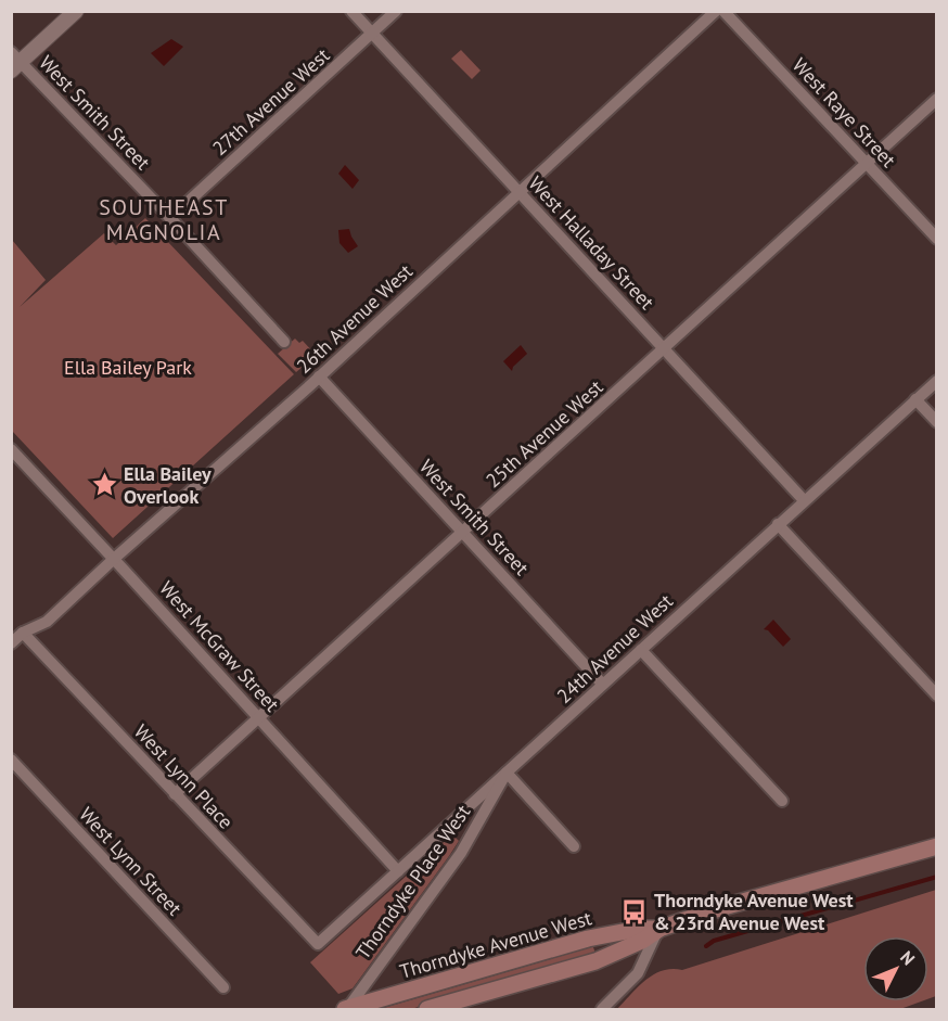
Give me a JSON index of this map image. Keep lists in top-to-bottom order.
{
  "streets": {
    "main road": ["Thorndyke Avenue West"],
    "street": [
      "27th Avenue West",
      "West Smith Street",
      "West Raye Street",
      "West Halladay Street",
      "26th Avenue West",
      "25th Avenue West",
      "West McGraw Street",
      "24th Avenue West",
      "West Lynn Place",
      "West Lynn Street",
      "Thorndyke Place West"
    ]
  },
  "crossings": [
    ["27th Avenue West", "West Smith Street"],
    ["27th Avenue West", "West Halladay Street"],
    ["West Smith Street", "26th Avenue West"],
    ["West Smith Street", "25th Avenue West"],
    ["West Smith Street", "24th Avenue West"],
    ["West Raye Street", "25th Avenue West"],
    ["West Halladay Street", "26th Avenue West"],
    ["West Halladay Street", "25th Avenue West"],
    ["West Halladay Street", "24th Avenue West"],
    ["26th Avenue West", "West McGraw Street"],
    ["26th Avenue West", "West Lynn Place"],
    ["25th Avenue West", "West McGraw Street"],
    ["25th Avenue West", "West Lynn Place"],
    ["West McGraw Street", "24th Avenue West"],
    ["24th Avenue West", "West Lynn Place"],
    ["24th Avenue West", "Thorndyke Place West"],
    ["Thorndyke Place West", "Thorndyke Avenue West"]
  ],
  "districts": ["SOUTHEAST MAGNOLIA"],
  "parks": ["Ella Bailey Park"],
  "places": {
    "place": ["Ella Bailey Overlook"],
    "bus stop": ["Thorndyke Avenue West & 23rd Avenue West"]
  },
  "north": "top right"
}
